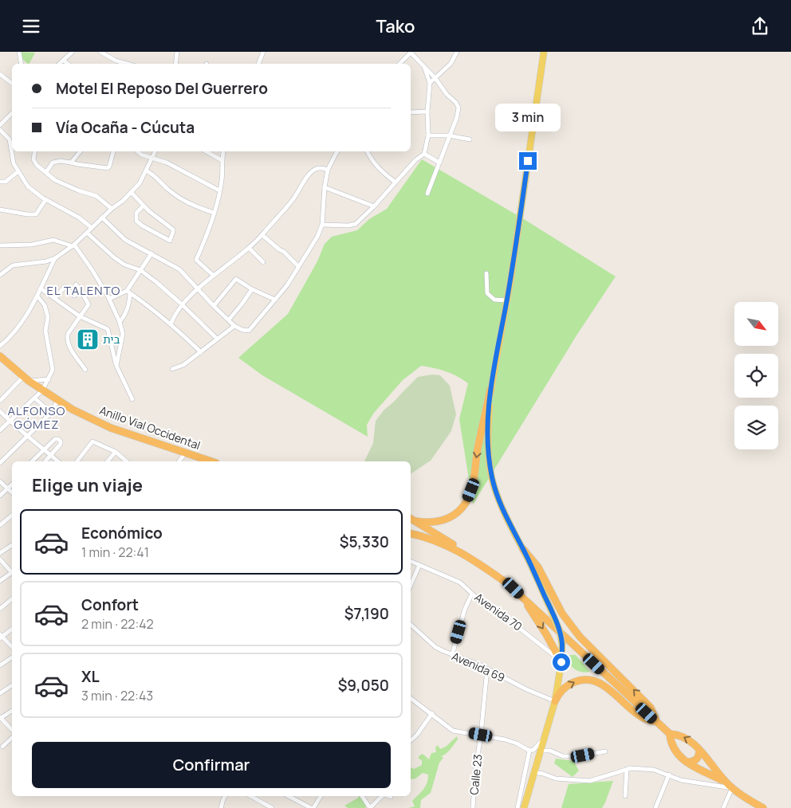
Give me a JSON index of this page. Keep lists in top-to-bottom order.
{
  "streets": {
    "highway": ["Anillo Vial Occidental"],
    "street": ["Avenida 70", "Avenida 69", "Calle 23"]
  },
  "crossings": [
    ["Avenida 69", "Calle 23"]
  ],
  "districts": ["EL TALENTO", "ALFONSO GÓMEZ"],
  "places": {
    "building": ["בית"]
  },
  "north": "bottom right",
  "page": {
    "header": "Tako",
    "banner": ["Motel El Reposo Del Guerrero", "Vía Ocaña - Cúcuta"],
    "bubble": "3 min",
    "heading": "Elige un viaje",
    "list": [
      {
        "name": "Económico",
        "note": "1 min · 22:41",
        "value": "$5,330"
      },
      {
        "name": "Confort",
        "note": "2 min · 22:42",
        "value": "$7,190"
      },
      {
        "name": "XL",
        "note": "3 min · 22:43",
        "value": "$9,050"
      }
    ],
    "buttons": "Confirmar"
  }
}
